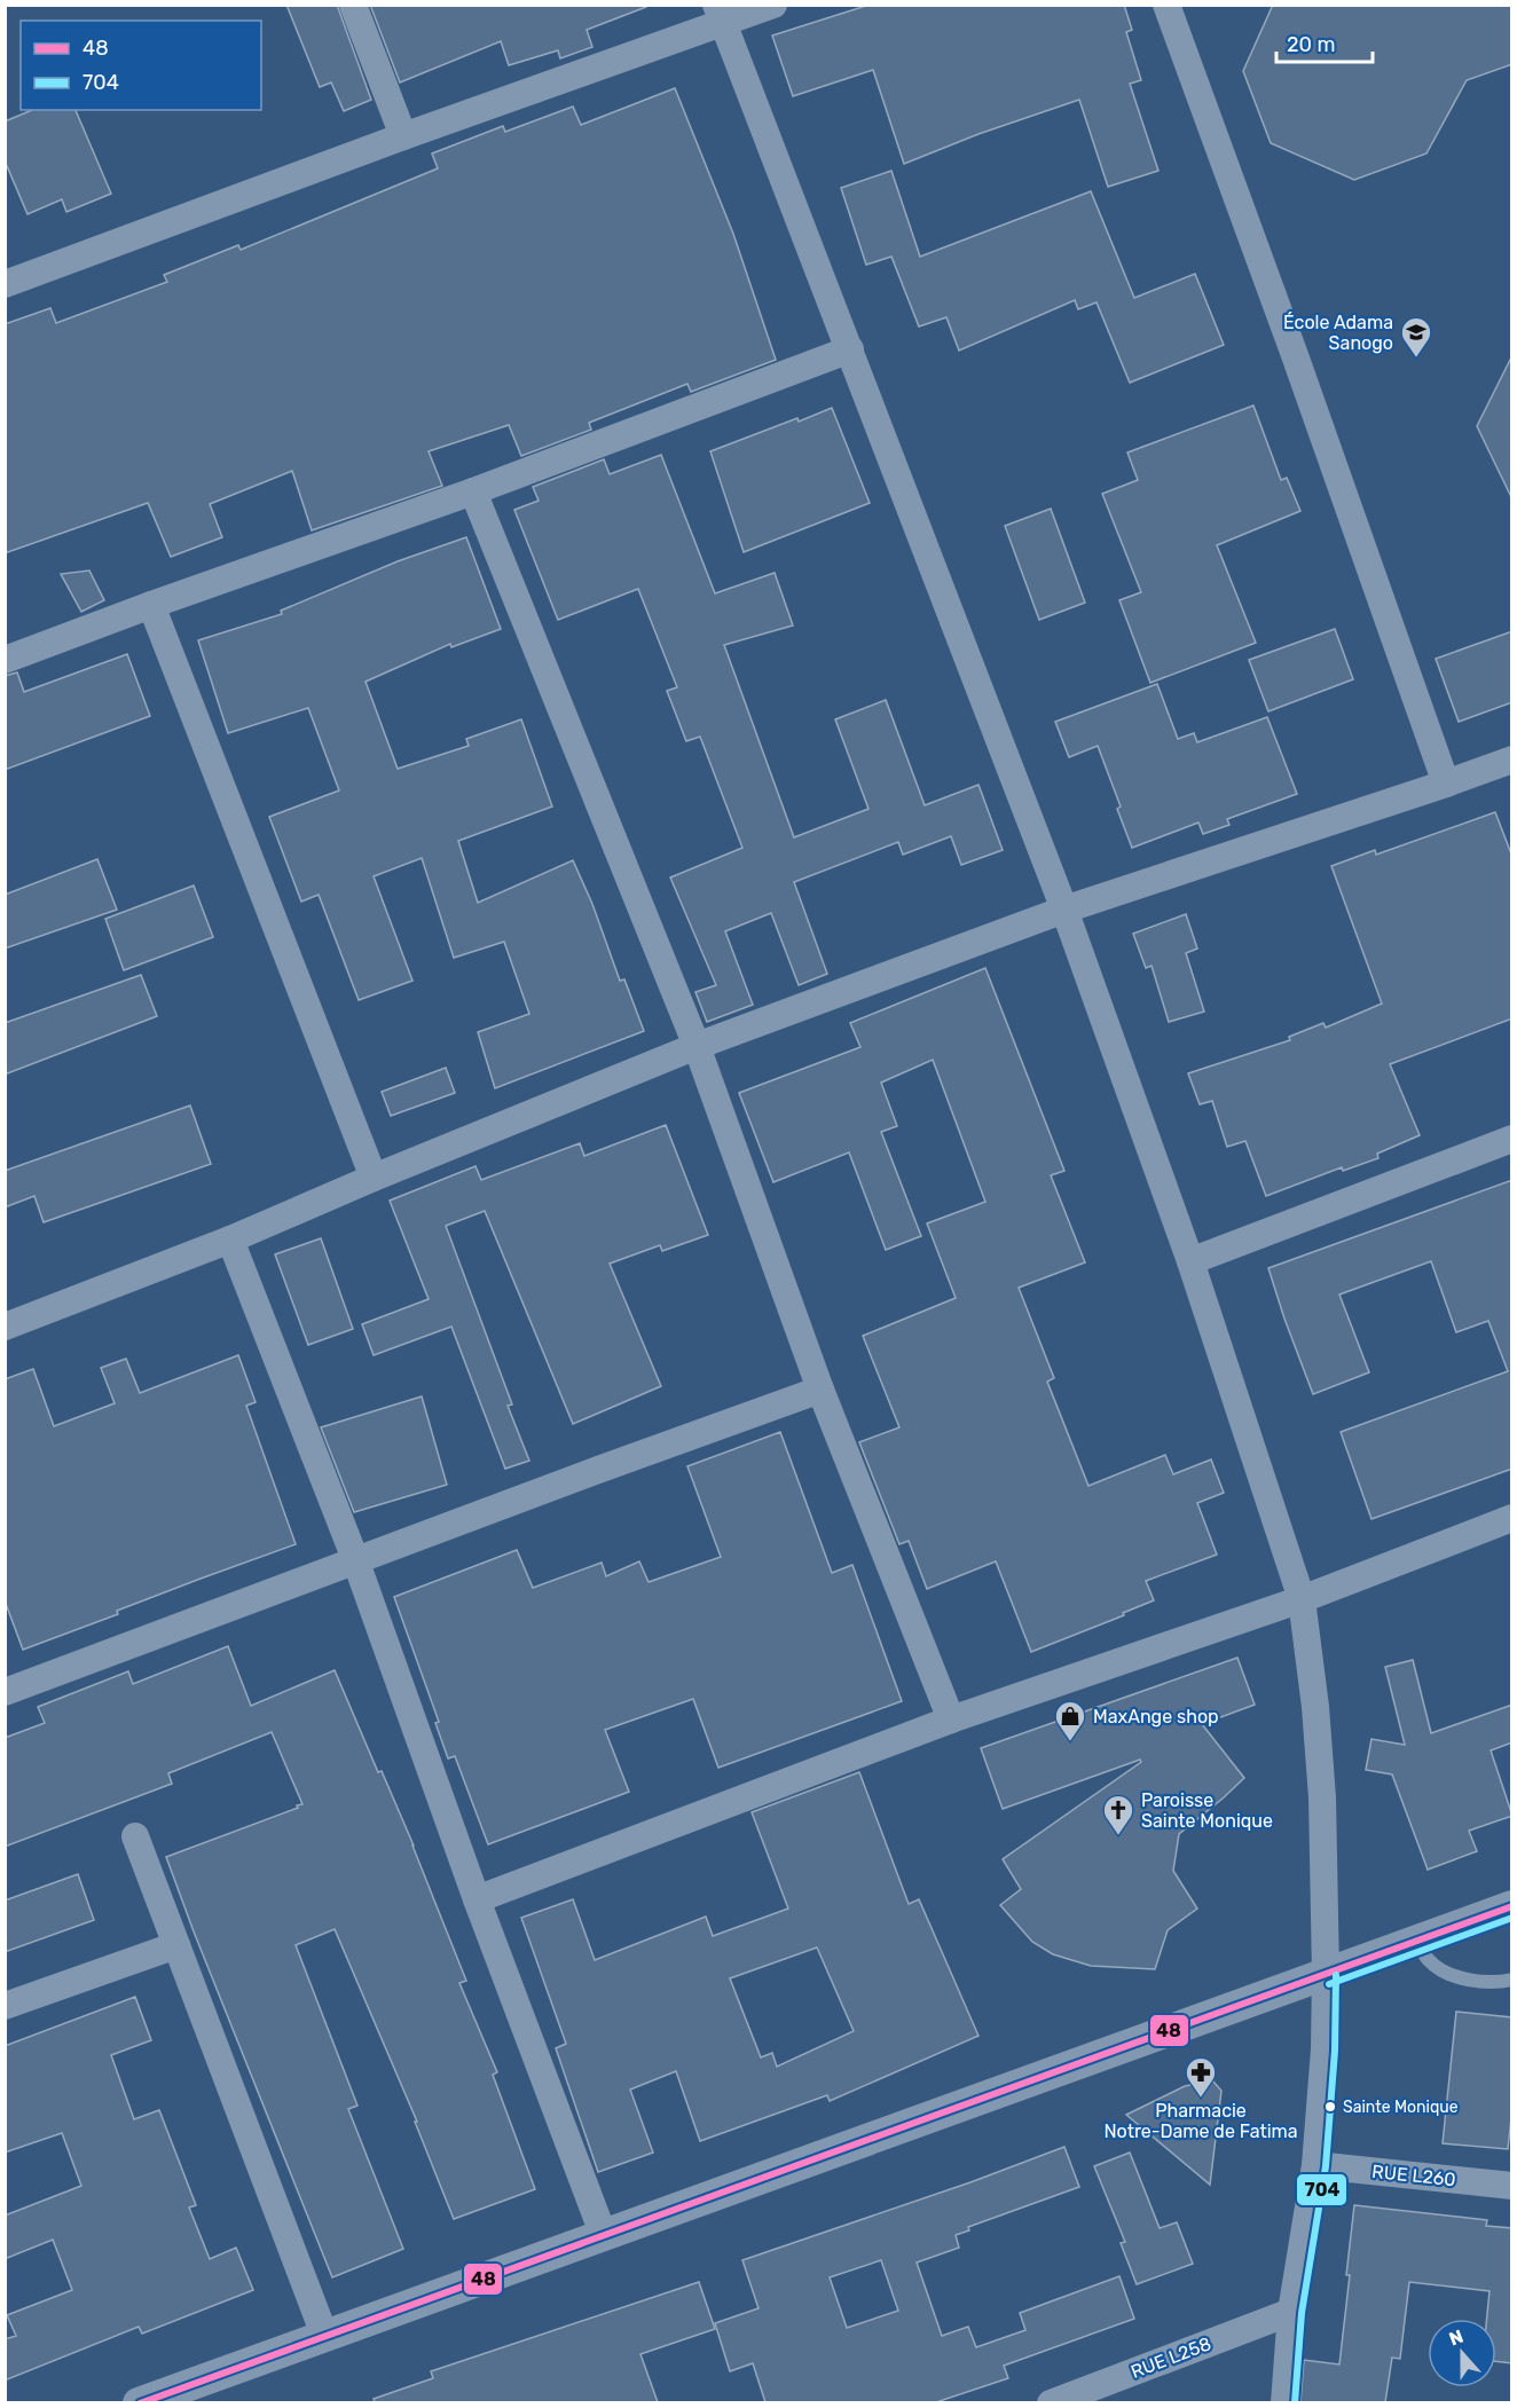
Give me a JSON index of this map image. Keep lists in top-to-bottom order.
{
  "streets": {
    "street": ["RUE L260", "RUE L258"]
  },
  "places": {
    "school or university": ["École Adama Sanogo"],
    "shop": ["MaxAnge shop"],
    "church": ["Paroisse Sainte Monique"],
    "pharmacy": ["Pharmacie Notre-Dame de Fatima"],
    "other": ["Sainte Monique"]
  },
  "lines": ["transit line 48", "transit line 704"],
  "legend": ["48", "704"],
  "scale_bar": "20 m",
  "north": "top"
}
